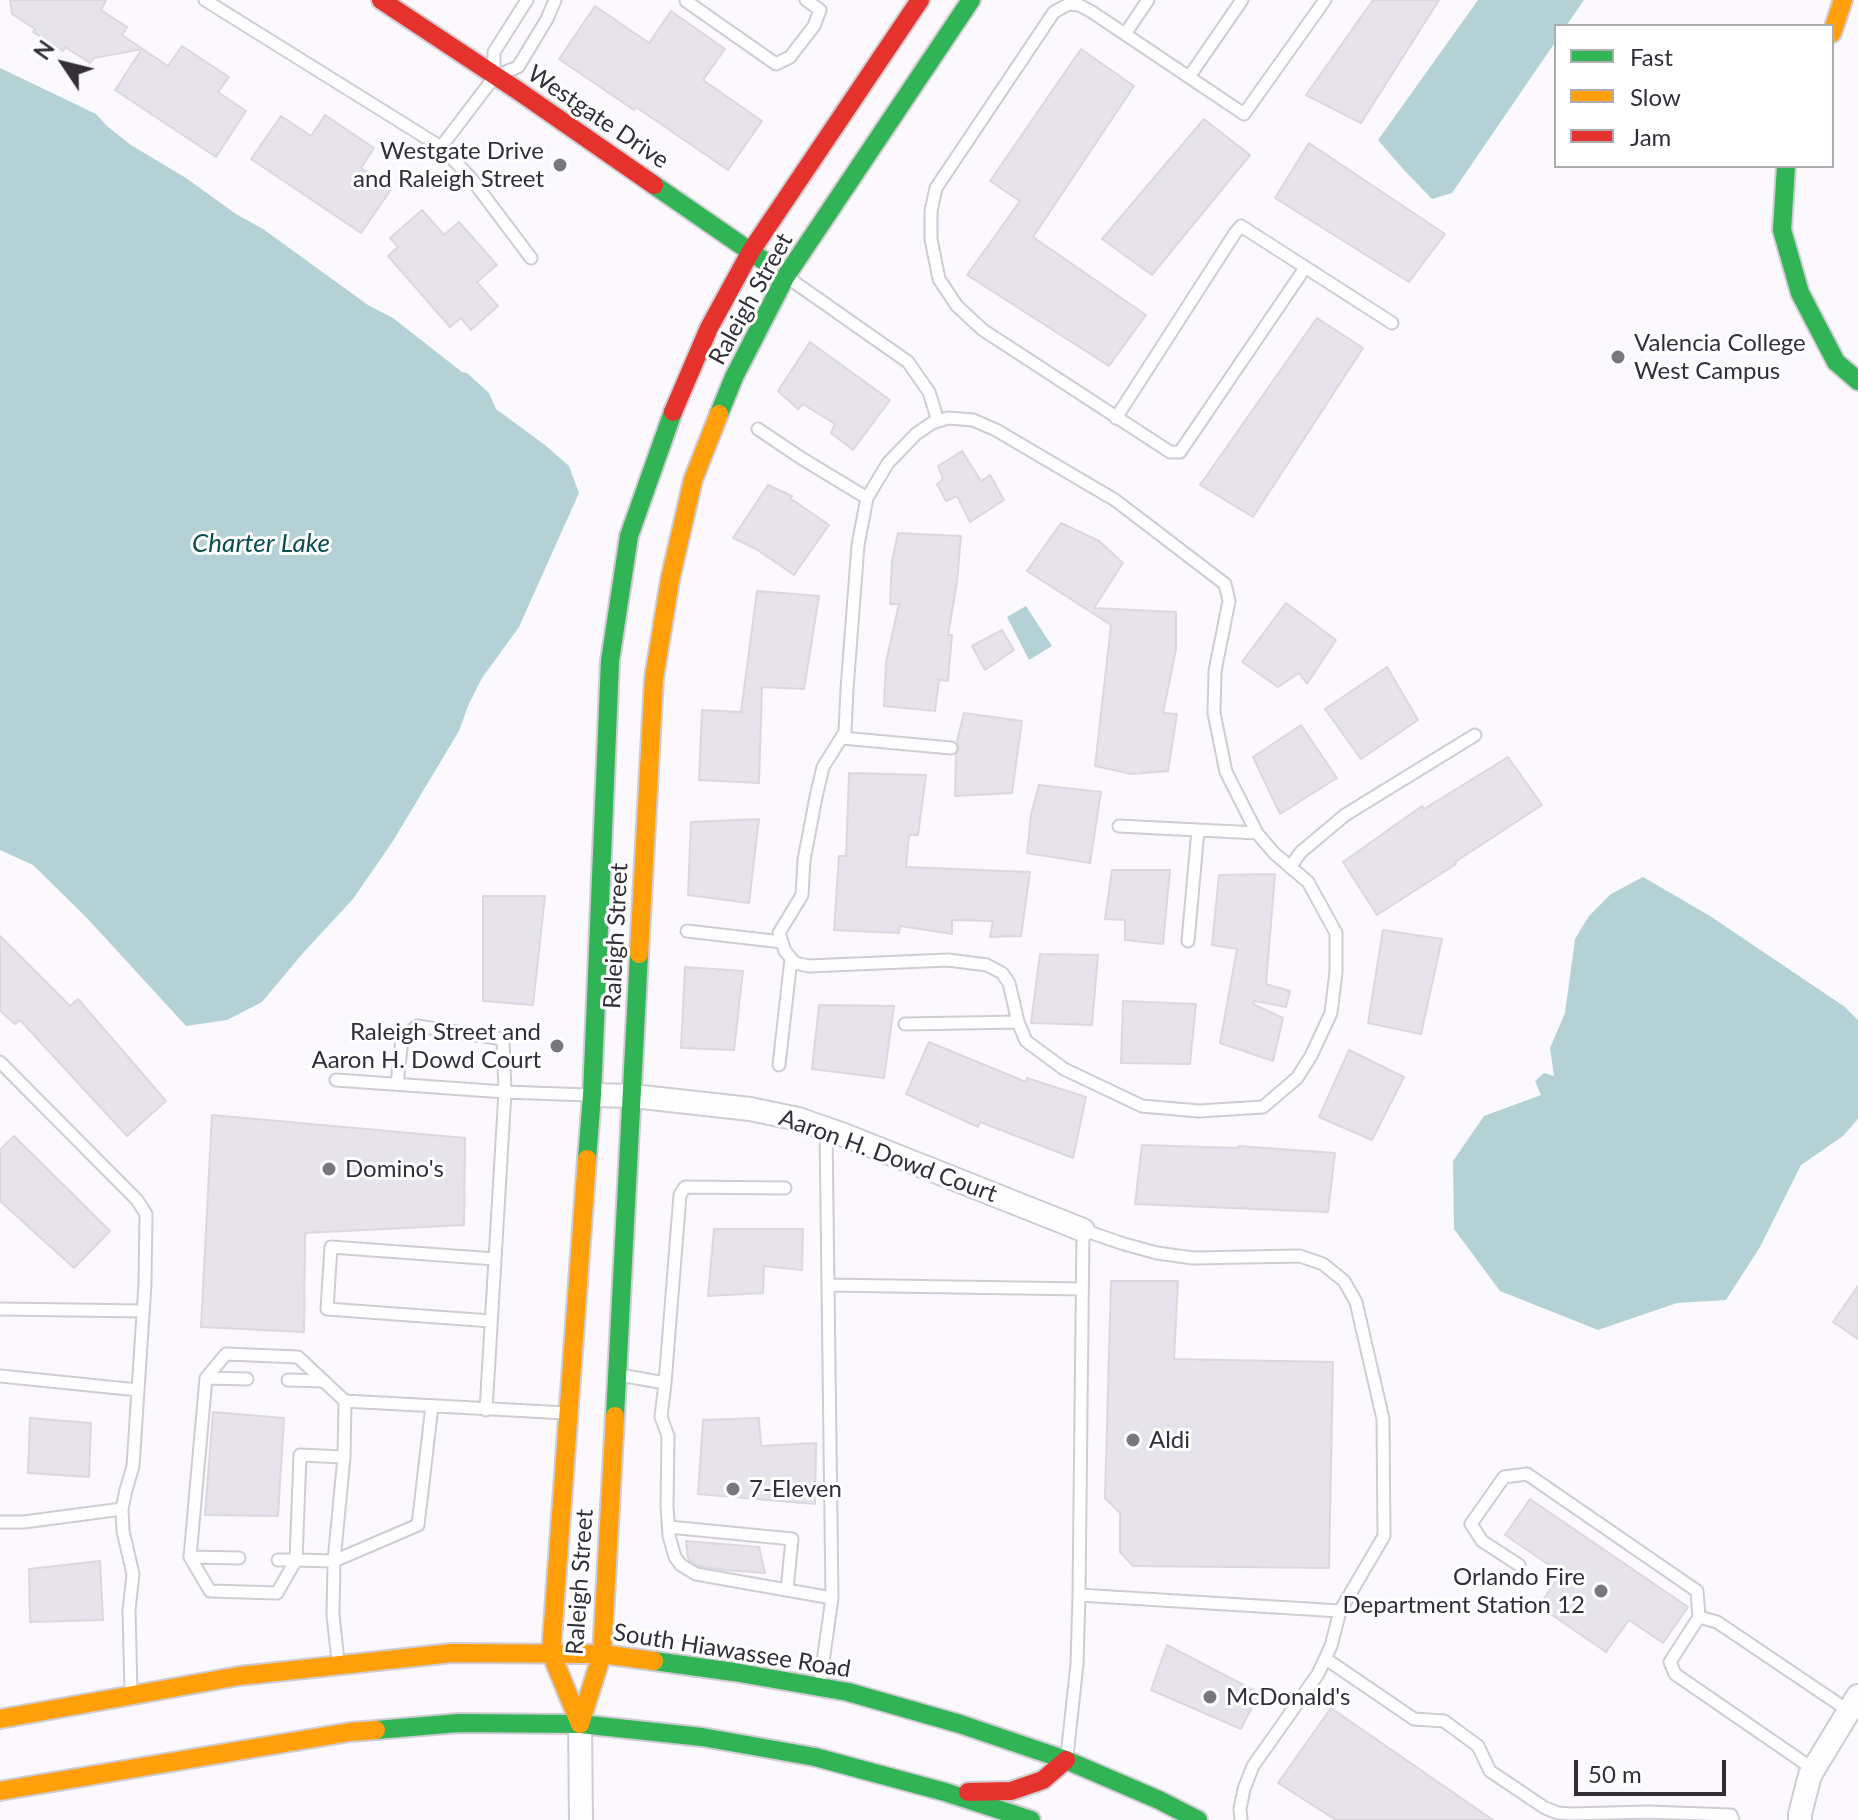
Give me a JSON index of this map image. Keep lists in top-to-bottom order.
{
  "streets": {
    "street": [
      "Westgate Drive",
      "Raleigh Street",
      "Aaron H. Dowd Court",
      "South Hiawassee Road"
    ]
  },
  "crossings": [
    ["Westgate Drive", "Raleigh Street"],
    ["Raleigh Street", "Aaron H. Dowd Court"],
    ["Raleigh Street", "South Hiawassee Road"]
  ],
  "water": ["Charter Lake"],
  "places": [
    "Westgate Drive and Raleigh Street",
    "Valencia College West Campus",
    "Raleigh Street and Aaron H. Dowd Court",
    "Domino's",
    "Aldi",
    "7-Eleven",
    "Orlando Fire Department Station 12",
    "McDonald's"
  ],
  "legend": ["Fast", "Slow", "Jam"],
  "scale_bar": "50 m",
  "north": "top left"
}
